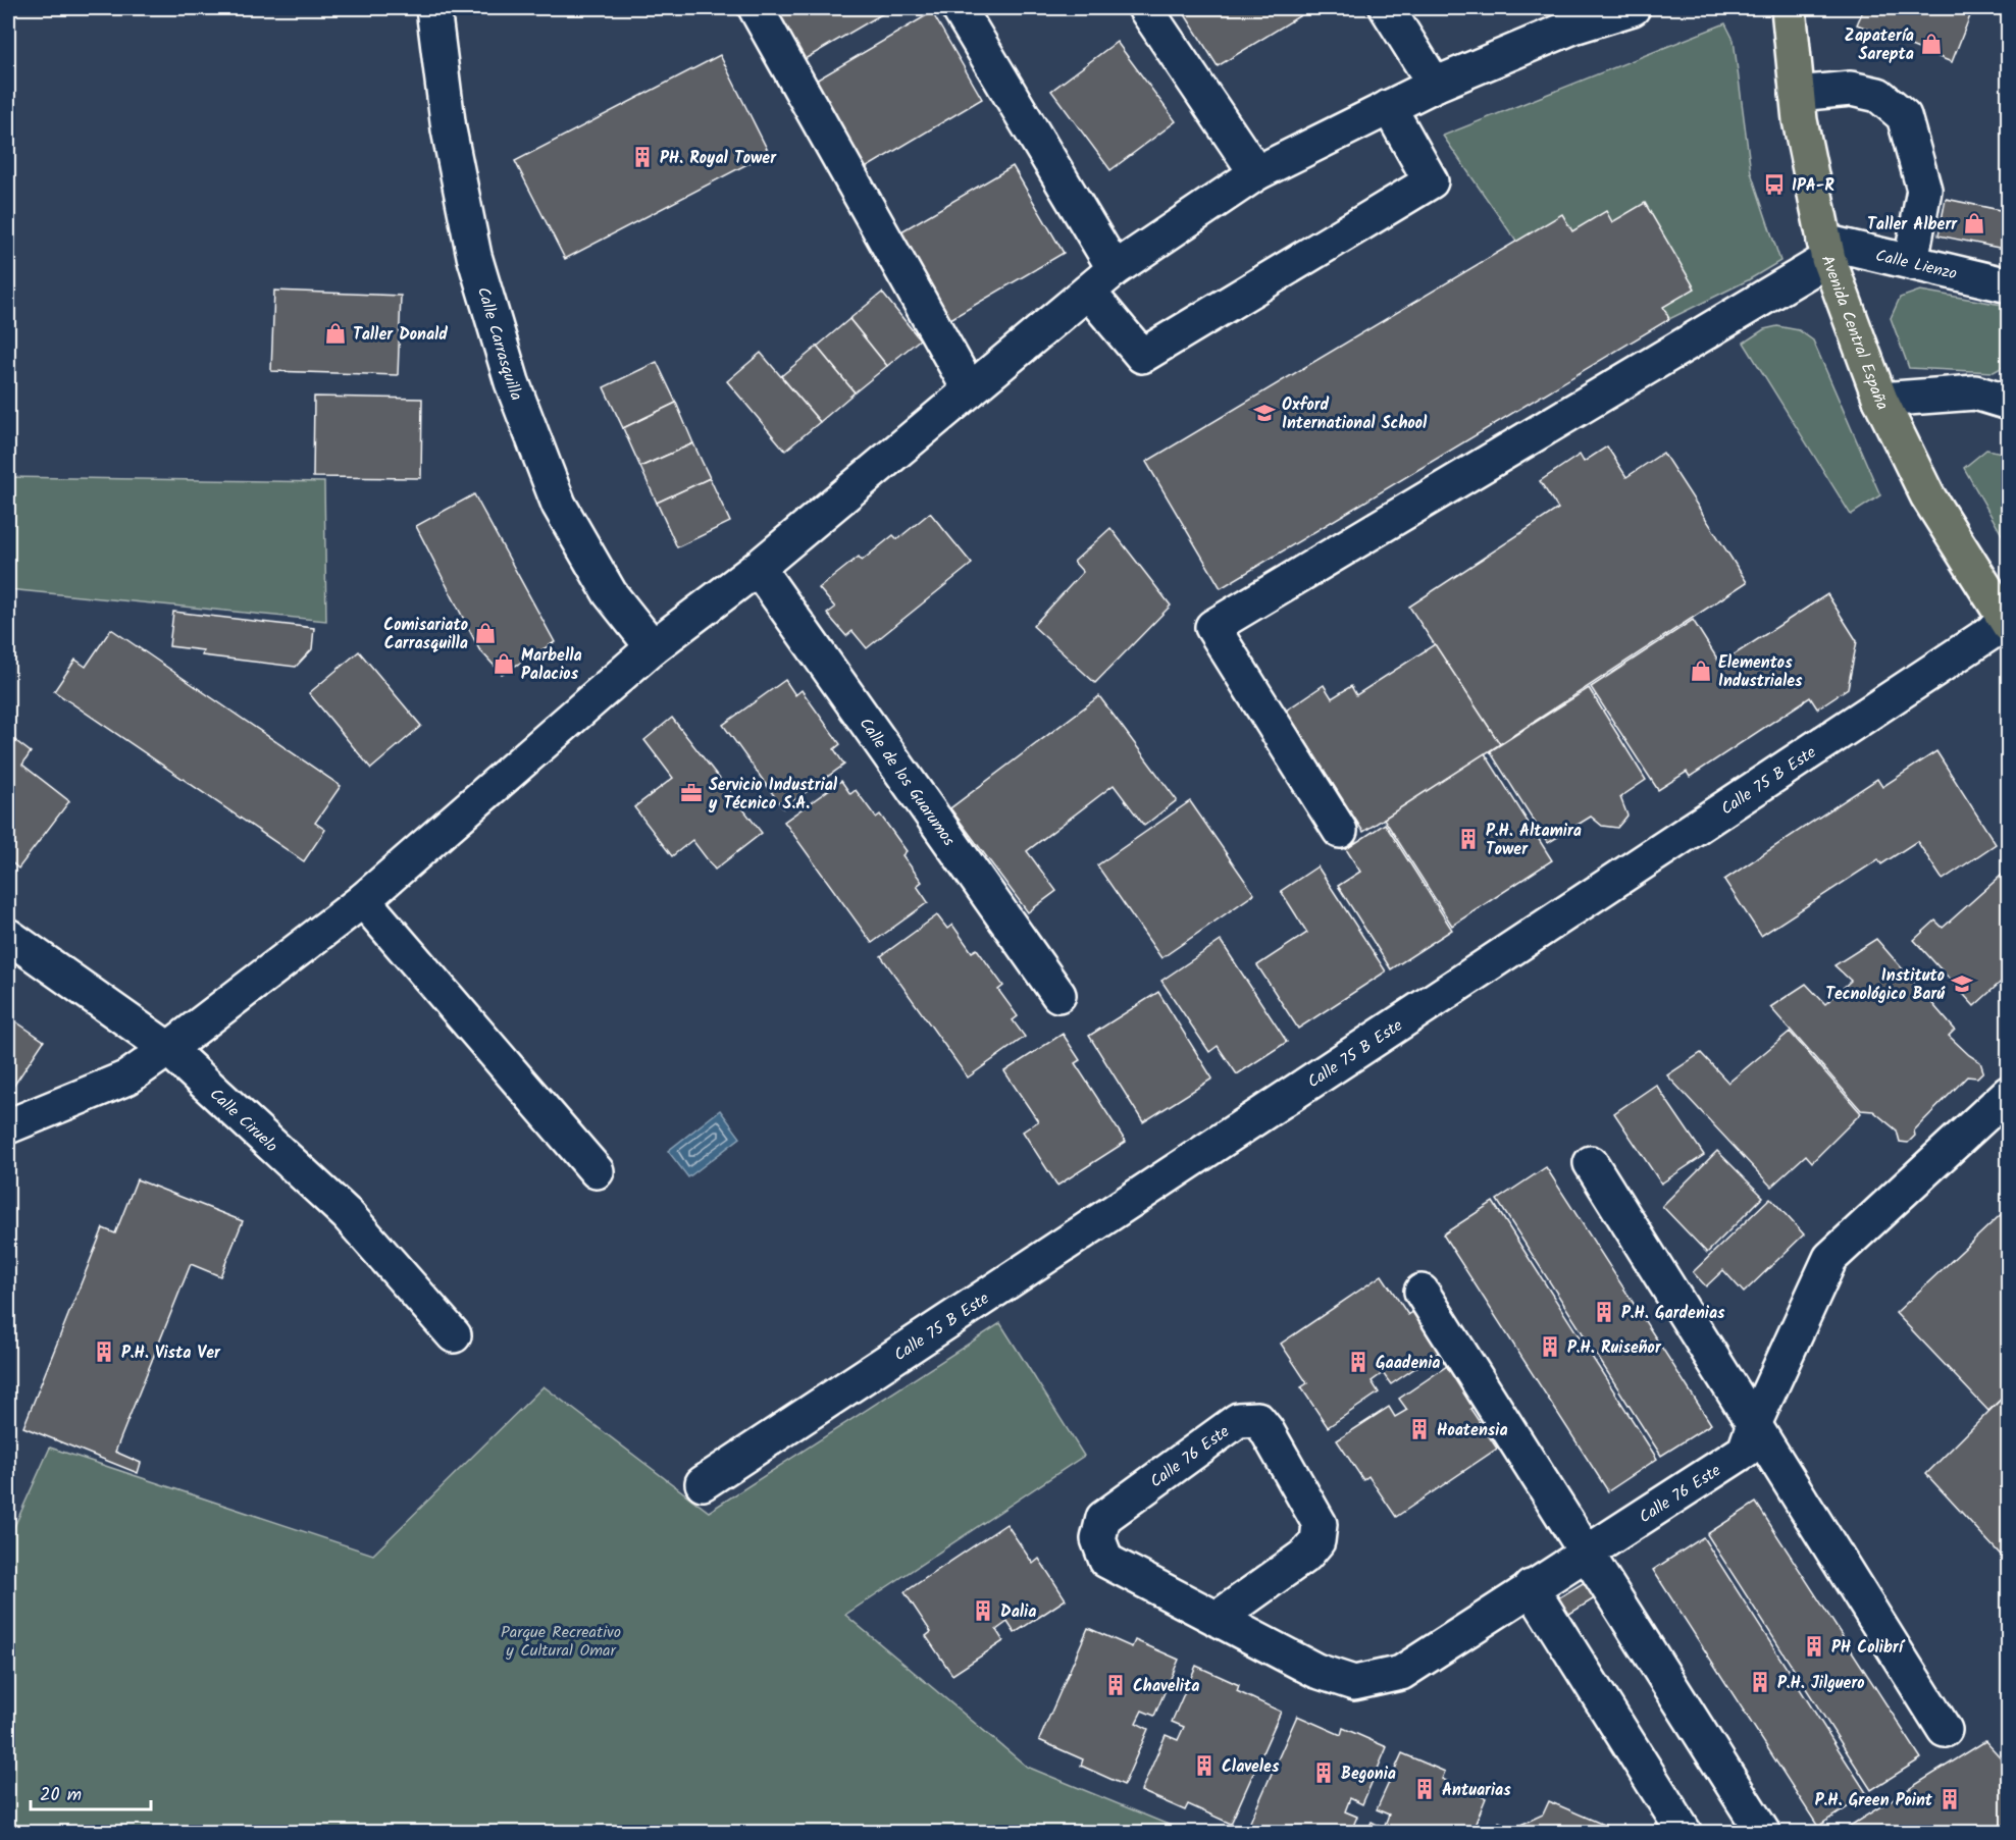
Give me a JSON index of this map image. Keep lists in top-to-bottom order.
{
  "streets": {
    "main road": ["Avenida Central España"],
    "street": [
      "Calle Lienzo",
      "Calle Carrasquilla",
      "Calle 75 B Este",
      "Calle de los Guarumos",
      "Calle Ciruelo",
      "Calle 76 Este"
    ]
  },
  "crossings": [
    ["Calle Lienzo", "Avenida Central España"],
    ["Avenida Central España", "Calle 75 B Este"]
  ],
  "parks": ["Parque Recreativo y Cultural Omar"],
  "places": {
    "shop": [
      "Zapatería Sarepta",
      "Taller Alberr",
      "Taller Donald",
      "Comisariato Carrasquilla",
      "Marbella Palacios",
      "Elementos Industriales"
    ],
    "building": [
      "PH. Royal Tower",
      "P.H. Altamira Tower",
      "P.H. Gardenias",
      "P.H. Ruiseñor",
      "P.H. Vista Ver",
      "Gaadenia",
      "Hoatensia",
      "Dalia",
      "PH Colibrí",
      "P.H. Jilguero",
      "Chavelita",
      "Claveles",
      "Begonia",
      "Antuarias",
      "P.H. Green Point"
    ],
    "bus stop": ["IPA-R"],
    "school or university": ["Oxford International School", "Instituto Tecnológico Barú"],
    "office": ["Servicio Industrial y Técnico S.A."]
  },
  "scale_bar": "20 m"
}
